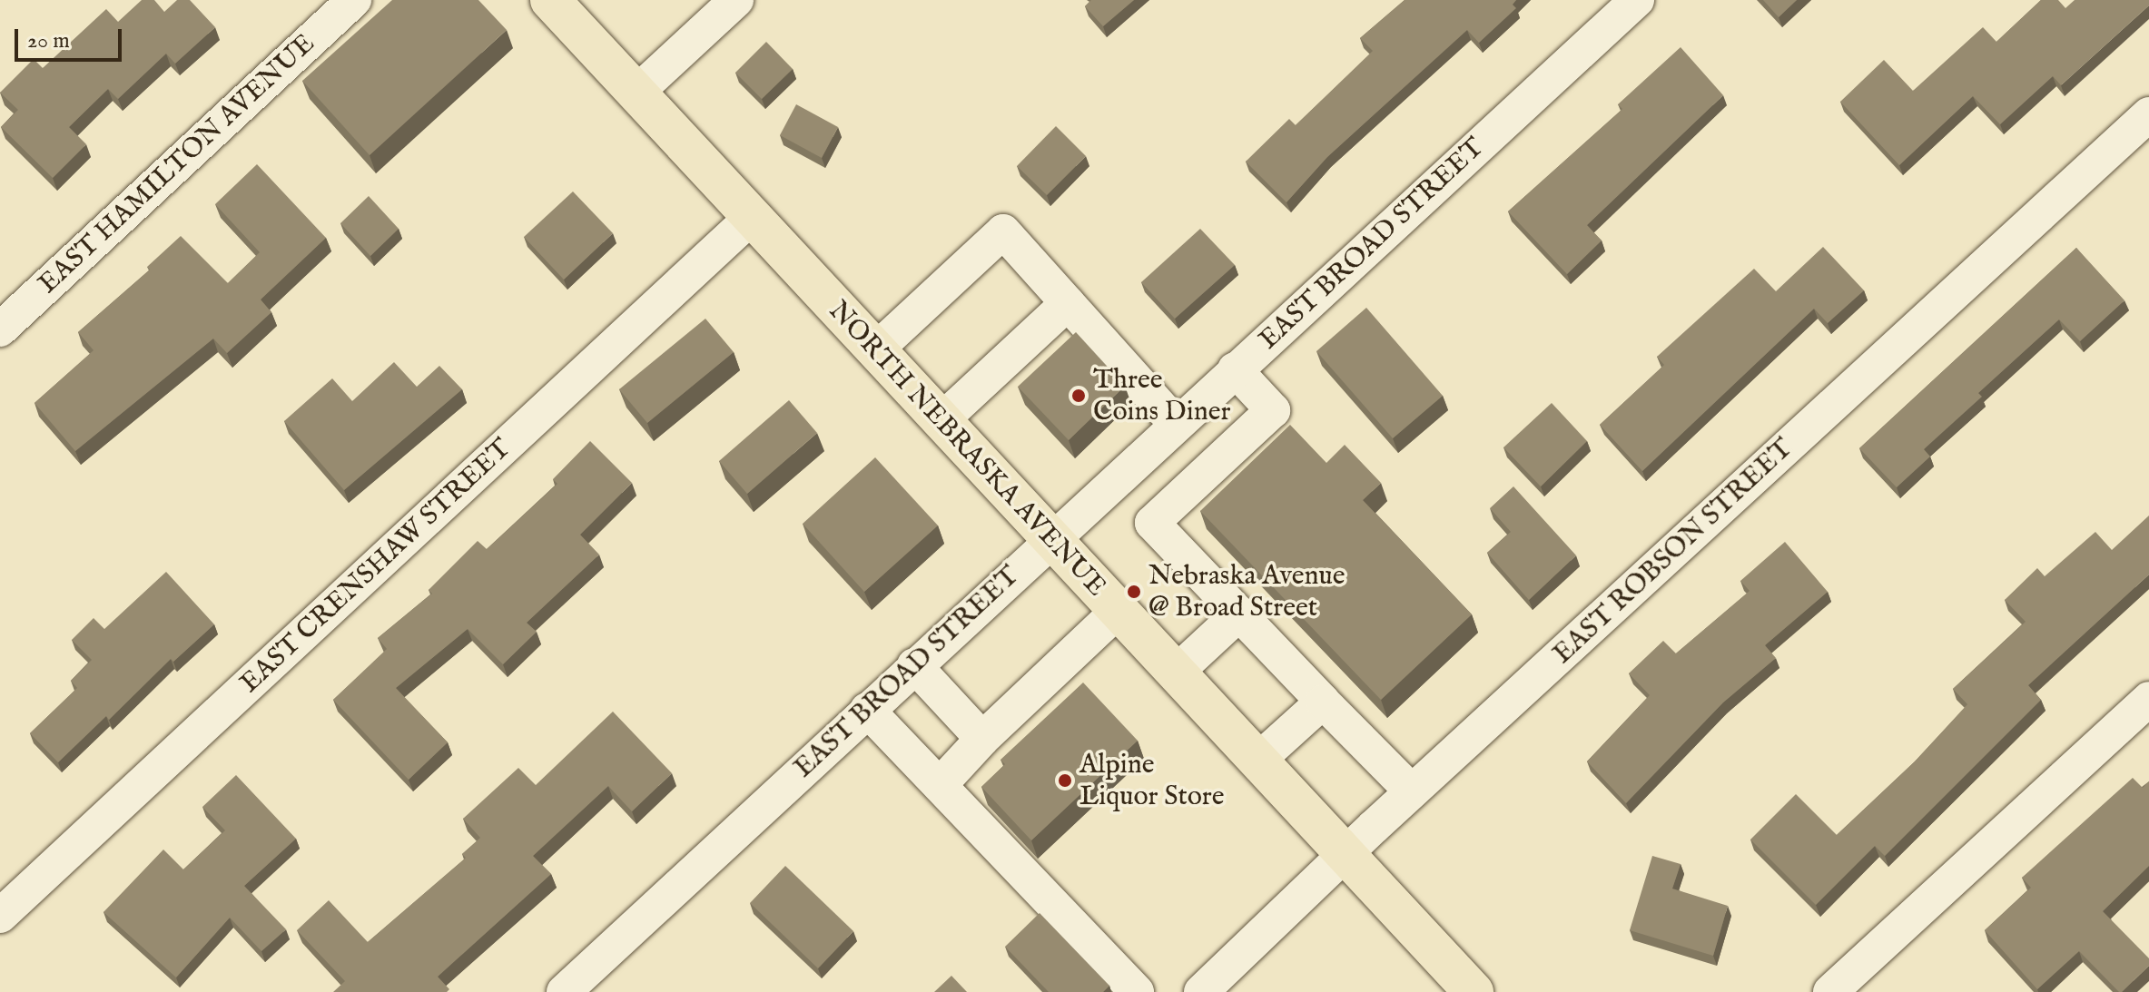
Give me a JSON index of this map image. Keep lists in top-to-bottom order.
{
  "streets": {
    "main road": ["NORTH NEBRASKA AVENUE"],
    "street": [
      "EAST HAMILTON AVENUE",
      "EAST BROAD STREET",
      "EAST ROBSON STREET",
      "EAST CRENSHAW STREET"
    ]
  },
  "crossings": [
    ["EAST BROAD STREET", "NORTH NEBRASKA AVENUE"],
    ["NORTH NEBRASKA AVENUE", "EAST ROBSON STREET"],
    ["NORTH NEBRASKA AVENUE", "EAST CRENSHAW STREET"]
  ],
  "places": ["Three Coins Diner", "Nebraska Avenue @ Broad Street", "Alpine Liquor Store"],
  "scale_bar": "20 m"
}
